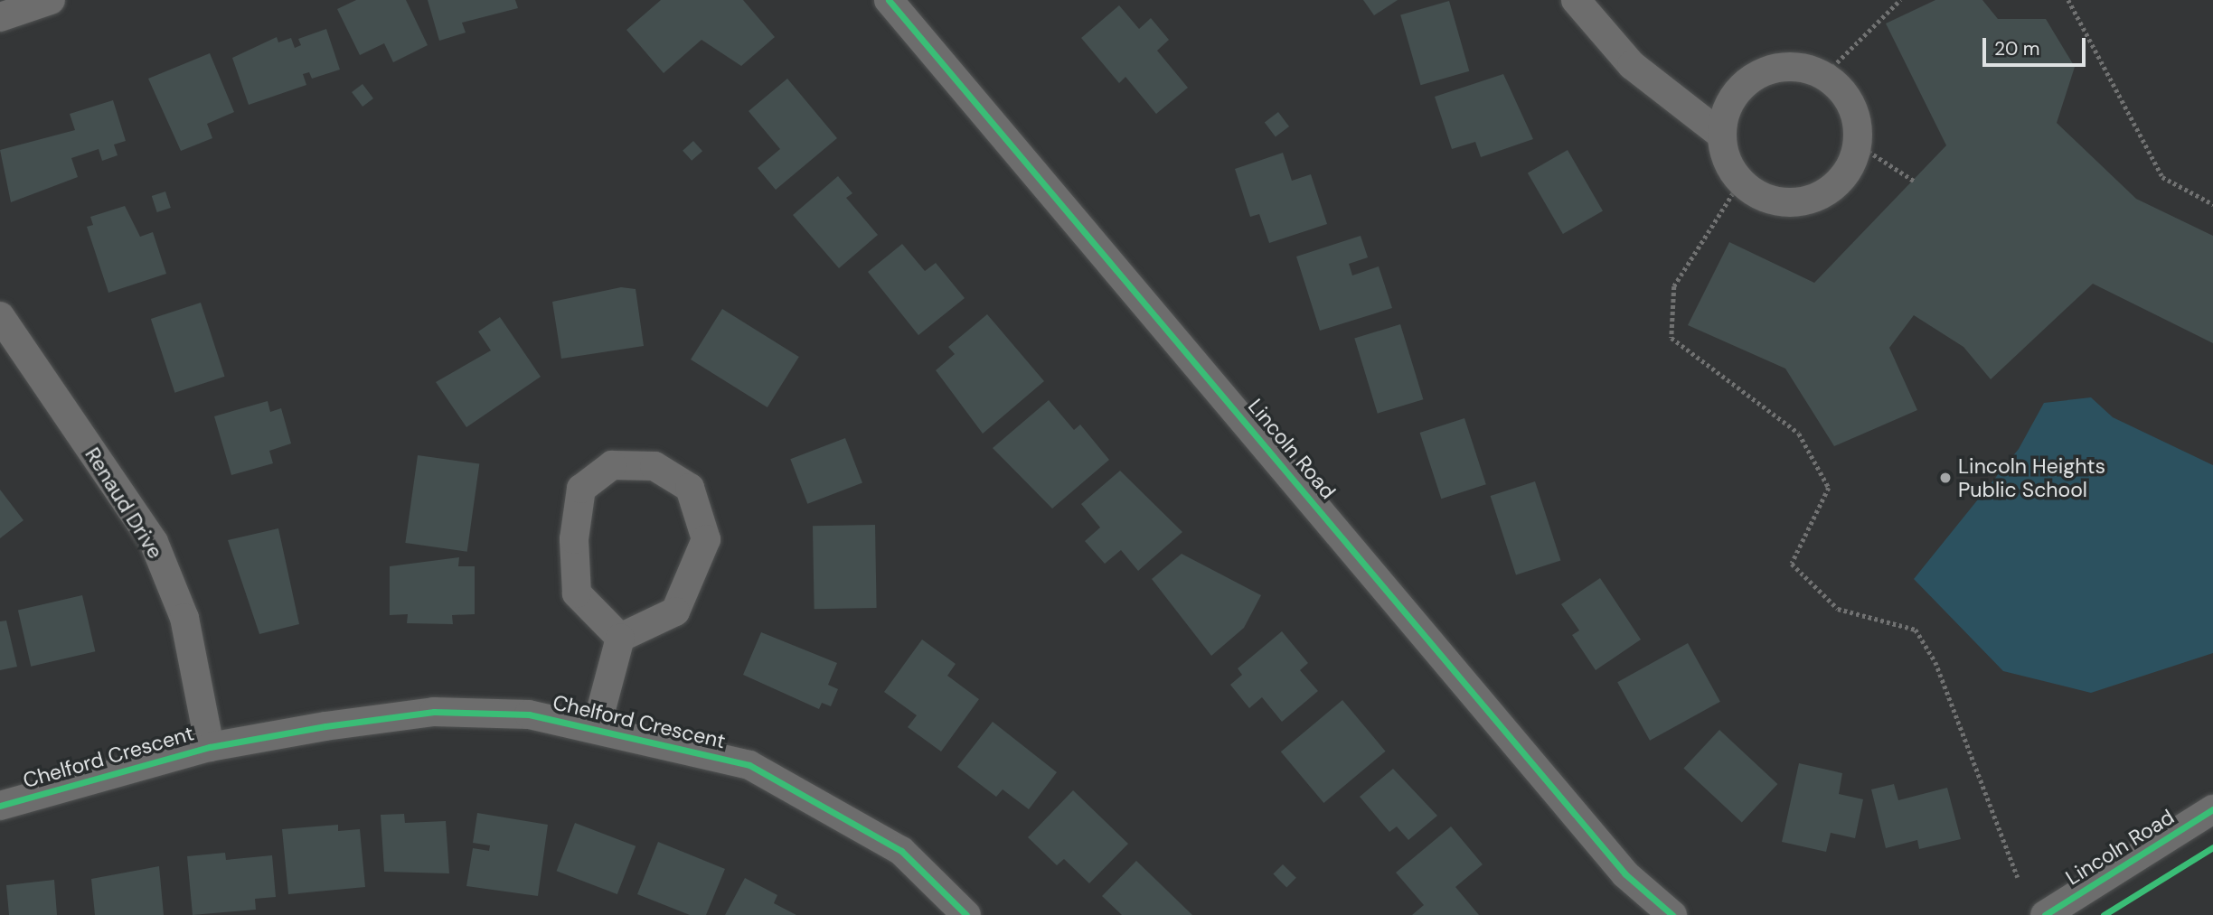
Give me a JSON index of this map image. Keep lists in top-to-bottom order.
{
  "streets": {
    "street": ["Lincoln Road", "Renaud Drive", "Chelford Crescent"]
  },
  "crossings": [
    ["Renaud Drive", "Chelford Crescent"]
  ],
  "places": ["Lincoln Heights Public School"],
  "scale_bar": "20 m"
}
